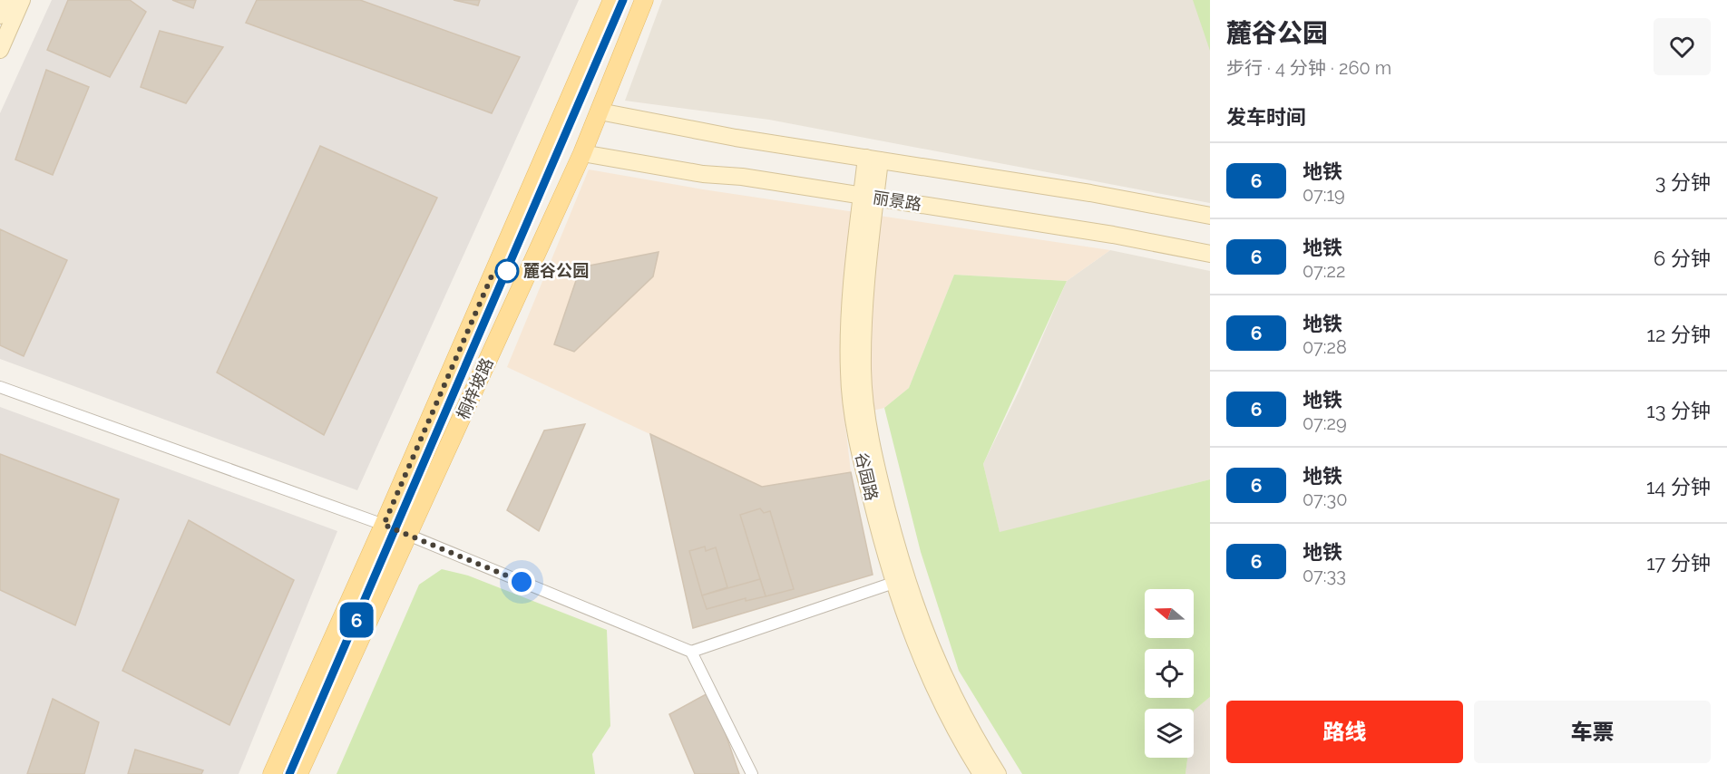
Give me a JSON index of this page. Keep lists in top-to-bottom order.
{
  "streets": {
    "main road": ["丽景路", "桐梓坡路", "谷园路"]
  },
  "crossings": [
    ["丽景路", "桐梓坡路"],
    ["丽景路", "谷园路"]
  ],
  "places": ["麓谷公园"],
  "lines": ["metro line 6"],
  "north": "left",
  "page": {
    "on_map": "6",
    "heading": [
      ["麓谷公园", "步行 · 4 分钟 · 260 m"],
      "发车时间"
    ],
    "list": [
      {
        "mark": "6",
        "name": "地铁",
        "note": "07:19",
        "value": "3 分钟"
      },
      {
        "mark": "6",
        "name": "地铁",
        "note": "07:22",
        "value": "6 分钟"
      },
      {
        "mark": "6",
        "name": "地铁",
        "note": "07:28",
        "value": "12 分钟"
      },
      {
        "mark": "6",
        "name": "地铁",
        "note": "07:29",
        "value": "13 分钟"
      },
      {
        "mark": "6",
        "name": "地铁",
        "note": "07:30",
        "value": "14 分钟"
      },
      {
        "mark": "6",
        "name": "地铁",
        "note": "07:33",
        "value": "17 分钟"
      }
    ],
    "buttons": ["路线", "车票"]
  }
}
